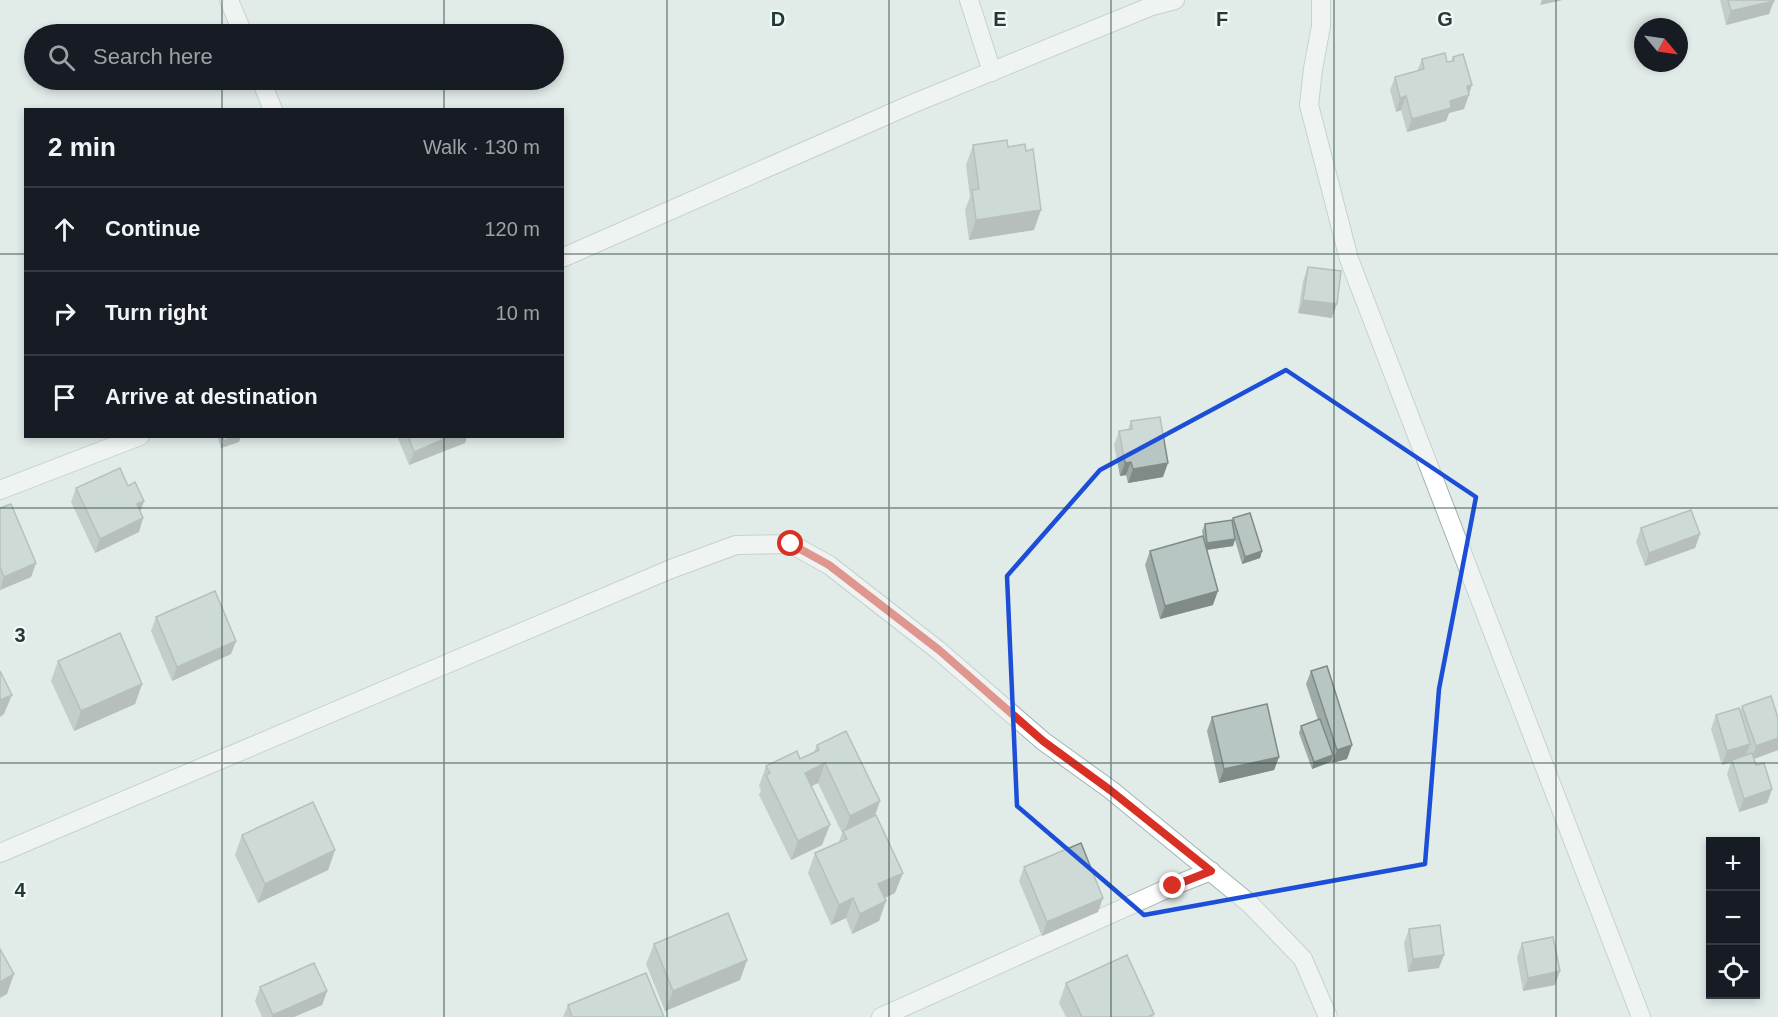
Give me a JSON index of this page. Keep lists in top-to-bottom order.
{
  "north": "bottom right",
  "page": {
    "search": "Search here",
    "heading": ["2 min", "Walk · 130 m"],
    "list": [
      ["Continue", "120 m"],
      ["Turn right", "10 m"],
      "Arrive at destination"
    ],
    "map_buttons": ["+", "−"]
  },
  "grid": {
    "columns": [
      "D",
      "E",
      "F",
      "G"
    ],
    "rows": ["3", "4"]
  }
}
